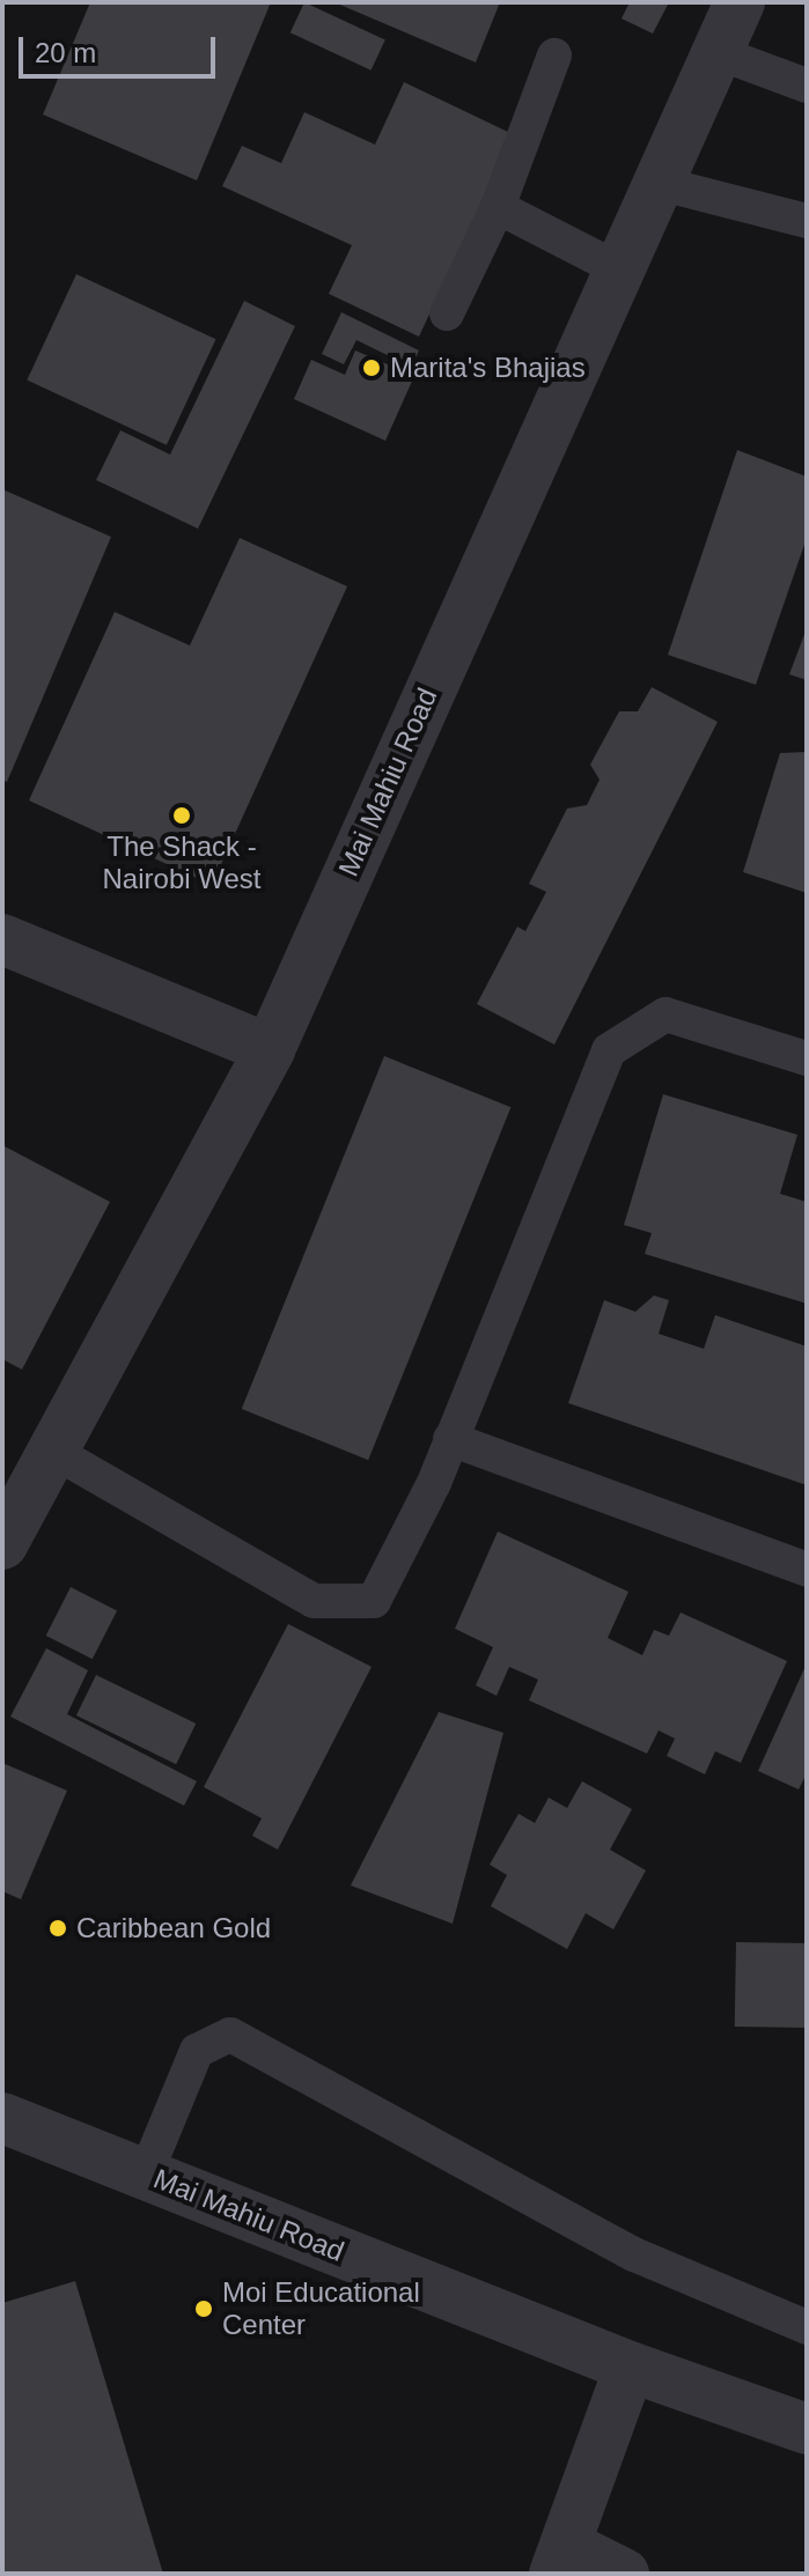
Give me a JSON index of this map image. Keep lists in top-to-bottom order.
{
  "streets": {
    "street": ["Mai Mahiu Road"]
  },
  "places": [
    "Marita's Bhajias",
    "The Shack - Nairobi West",
    "Caribbean Gold",
    "Moi Educational Center"
  ],
  "scale_bar": "20 m"
}
